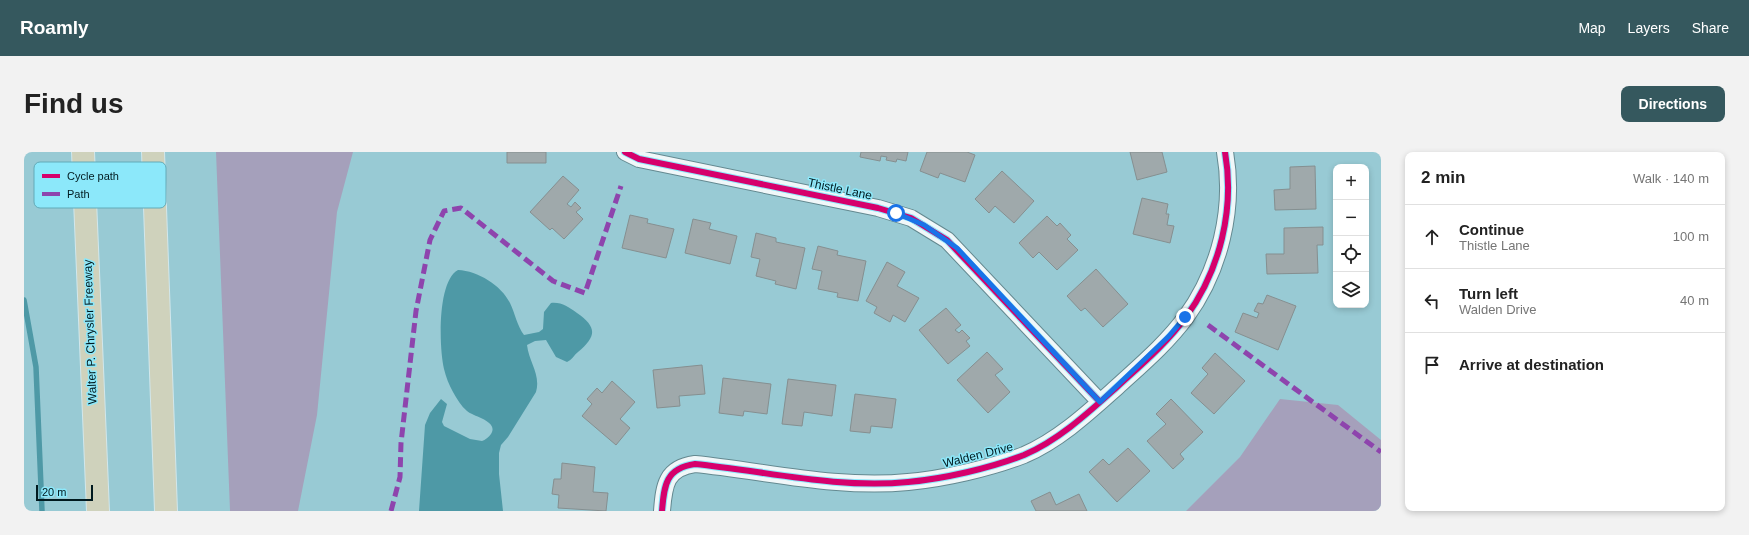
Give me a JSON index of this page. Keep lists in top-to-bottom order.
{
  "streets": {
    "highway": ["Walter P. Chrysler Freeway"],
    "street": ["Thistle Lane", "Walden Drive"]
  },
  "crossings": [
    ["Thistle Lane", "Walden Drive"]
  ],
  "legend": ["Cycle path", "Path"],
  "scale_bar": "20 m",
  "page": {
    "header": "Roamly",
    "nav": ["Map", "Layers", "Share"],
    "buttons": "Directions",
    "title": "Find us",
    "heading": ["2 min", "Walk · 140 m"],
    "map_buttons": ["+", "−"],
    "list": [
      ["Continue", "Thistle Lane", "100 m"],
      ["Turn left", "Walden Drive", "40 m"],
      "Arrive at destination"
    ],
    "scale": "20 m"
  }
}
